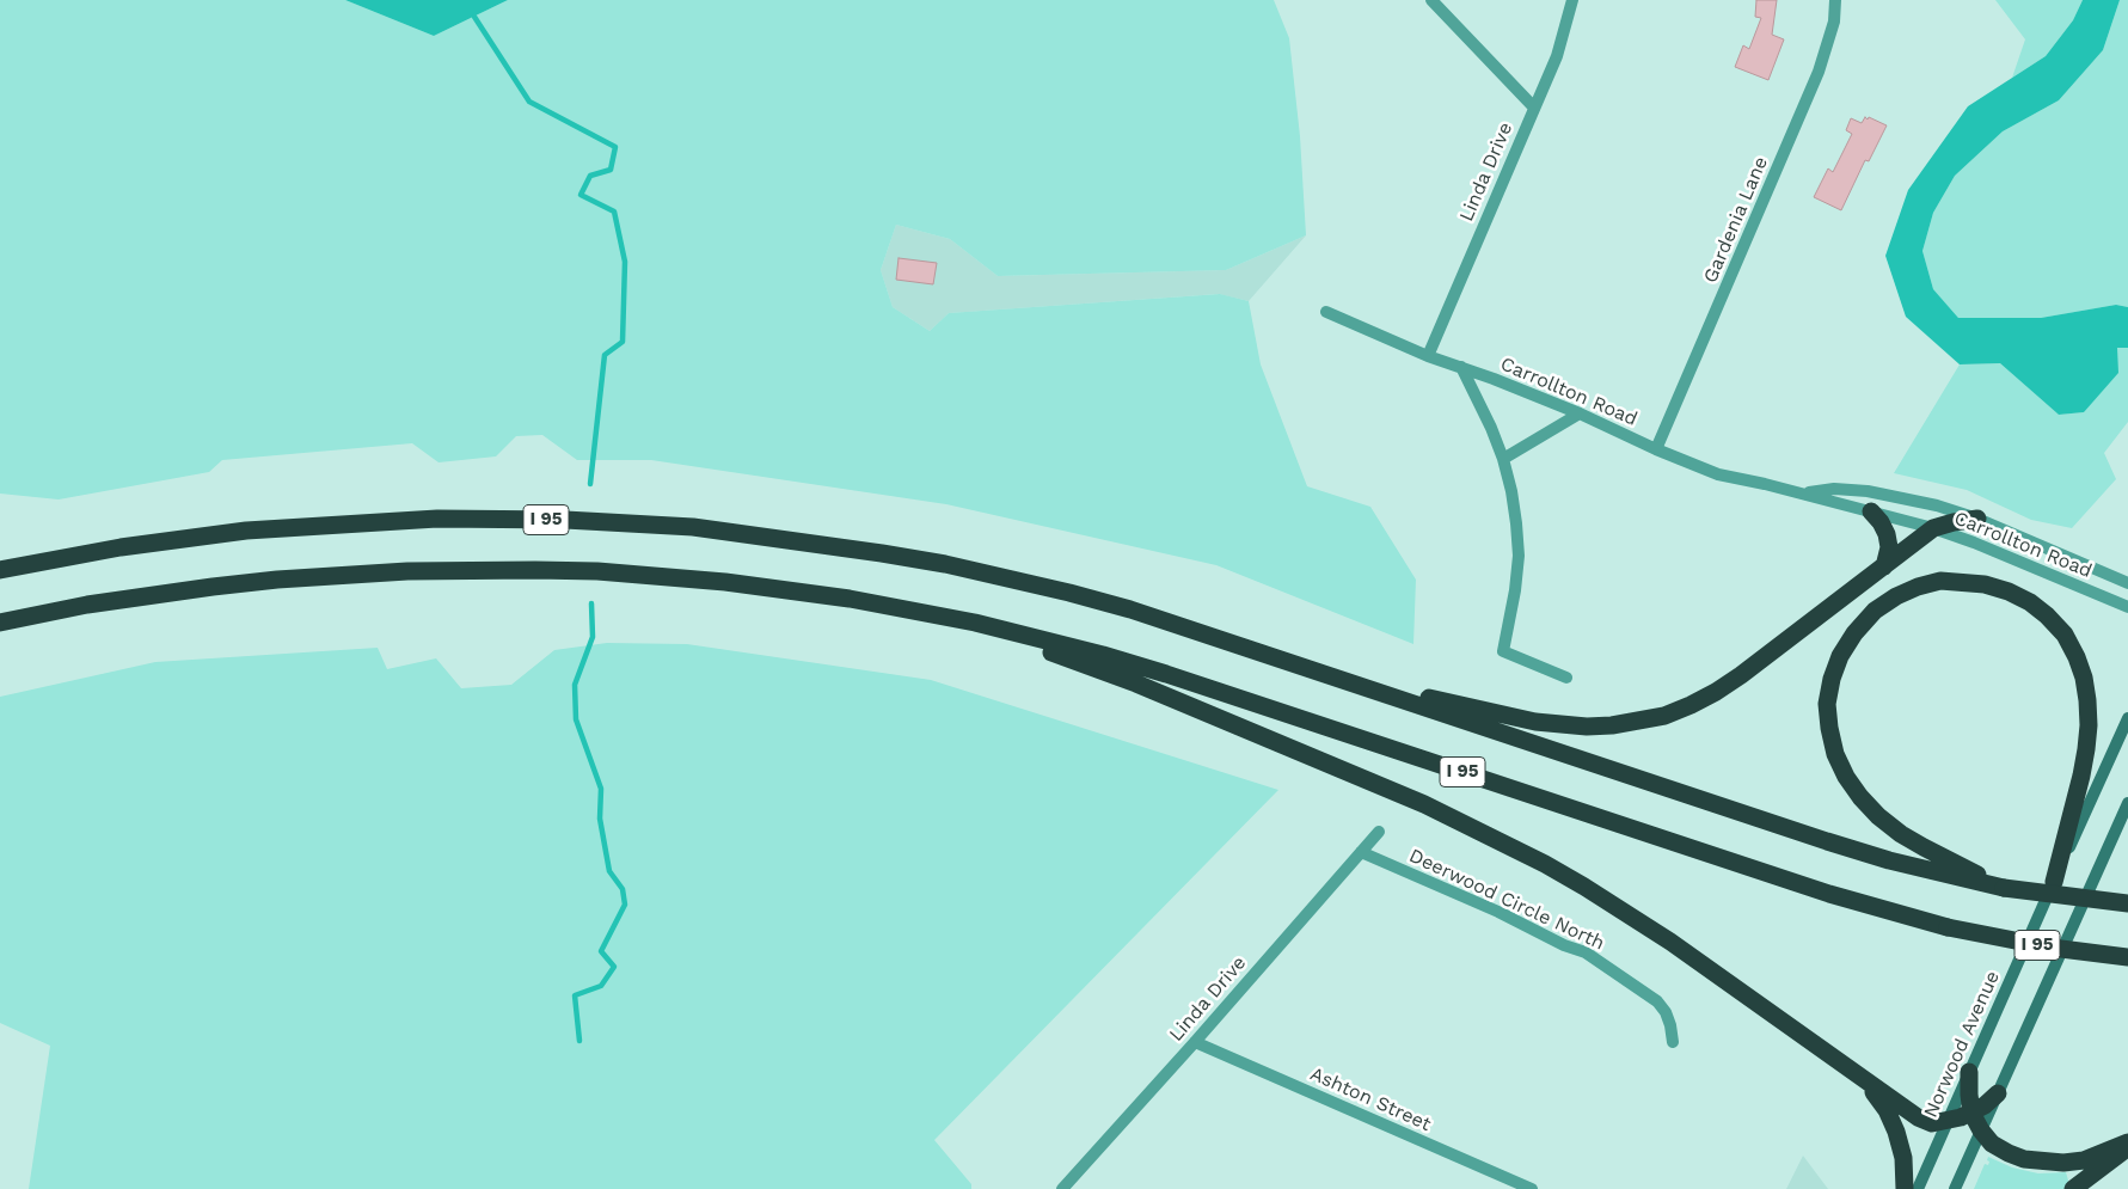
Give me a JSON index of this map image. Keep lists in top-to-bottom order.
{
  "streets": {
    "highway": ["I 95"],
    "main road": ["Norwood Avenue"],
    "street": [
      "Linda Drive",
      "Gardenia Lane",
      "Carrollton Road",
      "Deerwood Circle North",
      "Ashton Street"
    ]
  },
  "crossings": [
    ["Linda Drive", "Carrollton Road"],
    ["Linda Drive", "Deerwood Circle North"],
    ["Linda Drive", "Ashton Street"],
    ["Gardenia Lane", "Carrollton Road"]
  ]
}
